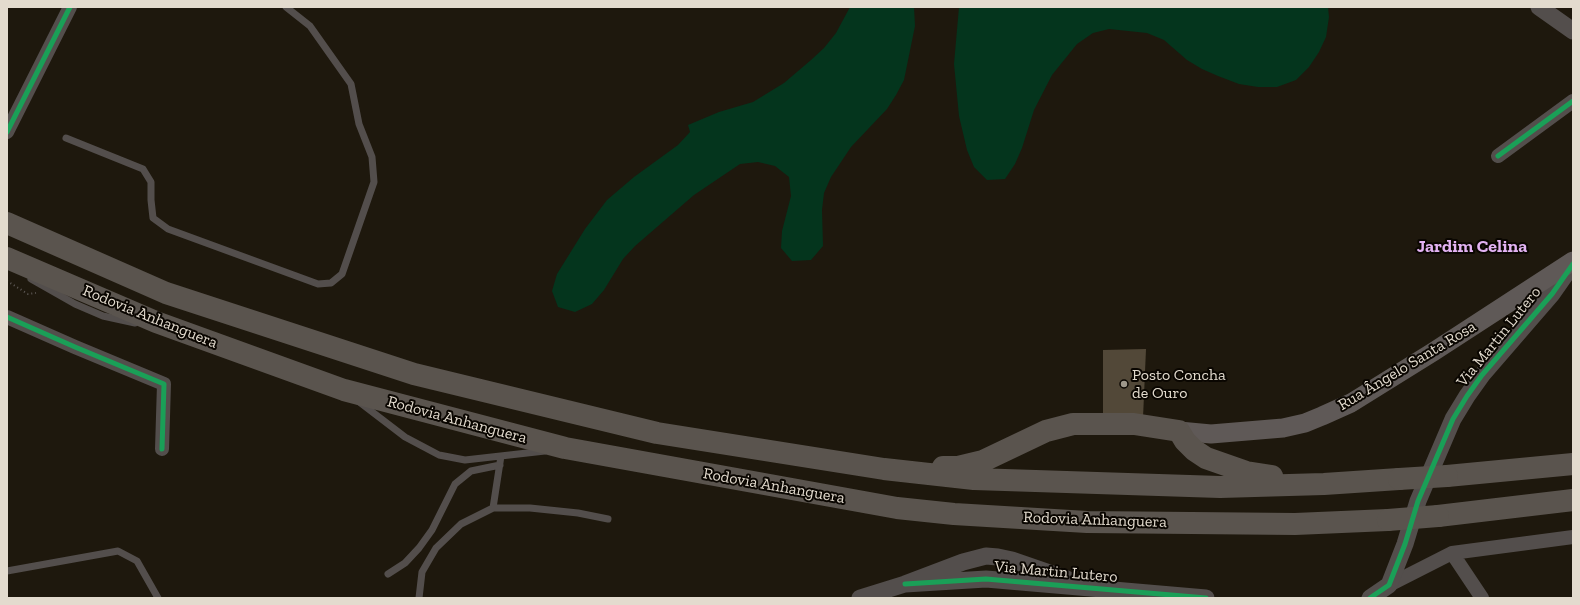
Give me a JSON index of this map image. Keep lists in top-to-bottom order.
{
  "streets": {
    "highway": ["Rodovia Anhanguera"],
    "main road": ["Rua Ângelo Santa Rosa"],
    "street": ["Via Martin Lutero"]
  },
  "crossings": [
    ["Via Martin Lutero", "Rua Ângelo Santa Rosa"]
  ],
  "districts": ["Jardim Celina"],
  "places": ["Posto Concha de Ouro"]
}
